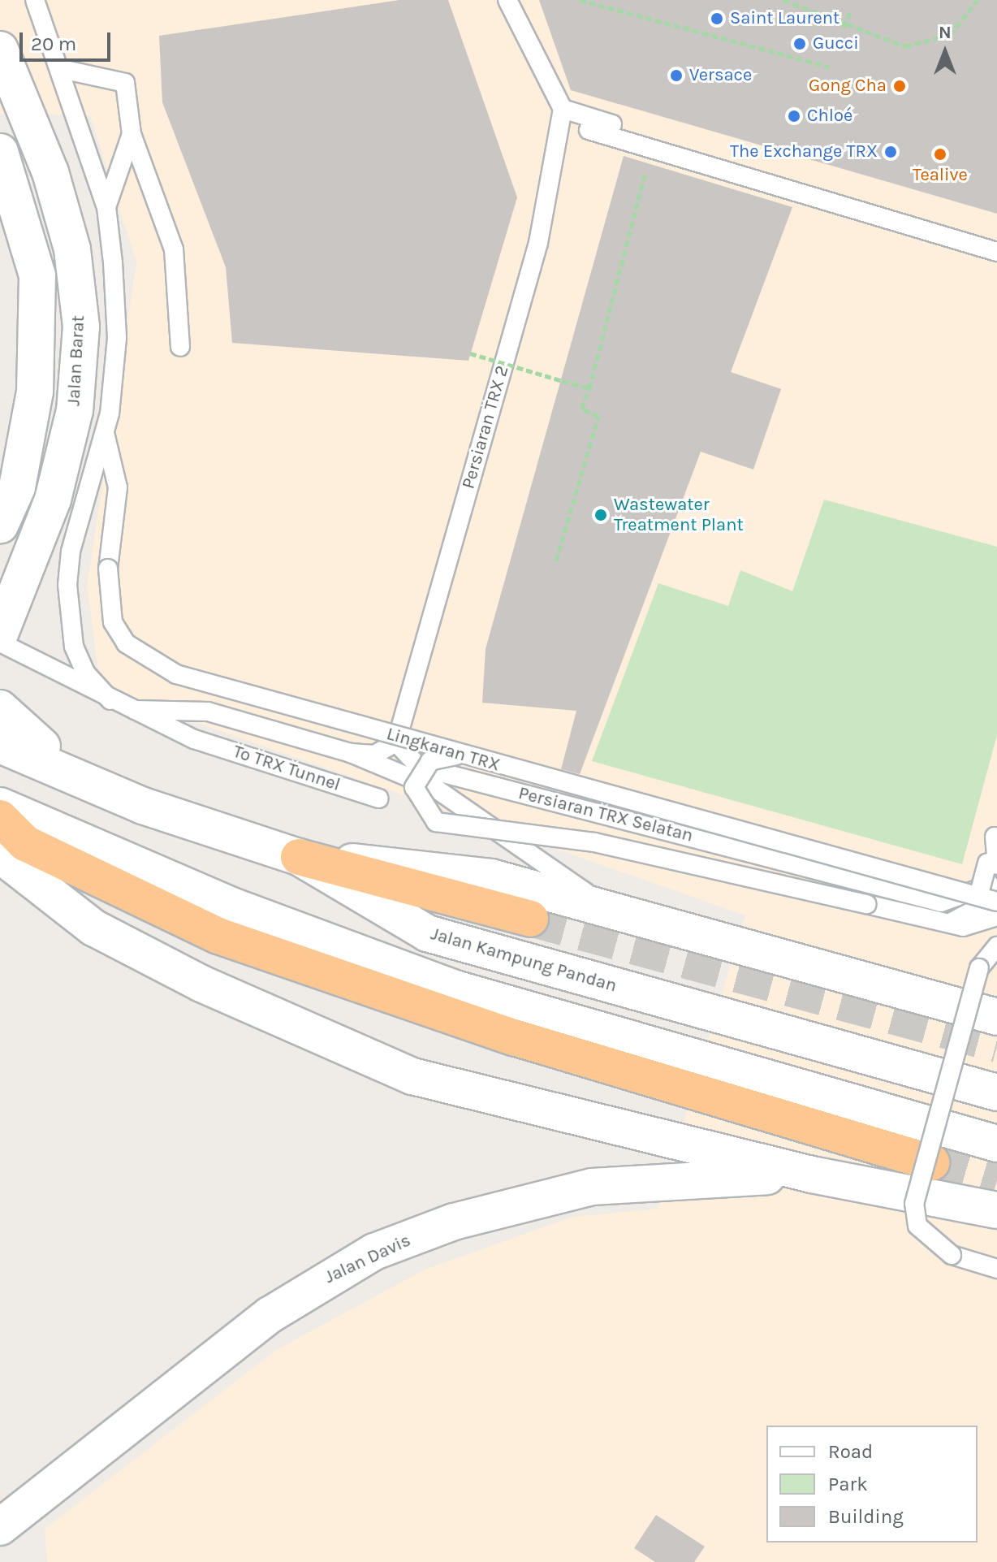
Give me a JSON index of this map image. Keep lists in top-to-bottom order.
{
  "streets": {
    "main road": ["Jalan Barat", "Jalan Kampung Pandan", "Jalan Davis"],
    "lane": [
      "Persiaran TRX 2",
      "Lingkaran TRX",
      "To TRX Tunnel",
      "Persiaran TRX Selatan"
    ]
  },
  "crossings": [
    ["Persiaran TRX 2", "Persiaran TRX Selatan"]
  ],
  "places": [
    "Saint Laurent",
    "Gucci",
    "Versace",
    "Gong Cha",
    "Chloé",
    "The Exchange TRX",
    "Tealive",
    "Wastewater Treatment Plant"
  ],
  "legend": ["Road", "Park", "Building"],
  "scale_bar": "20 m",
  "north": "top"
}
